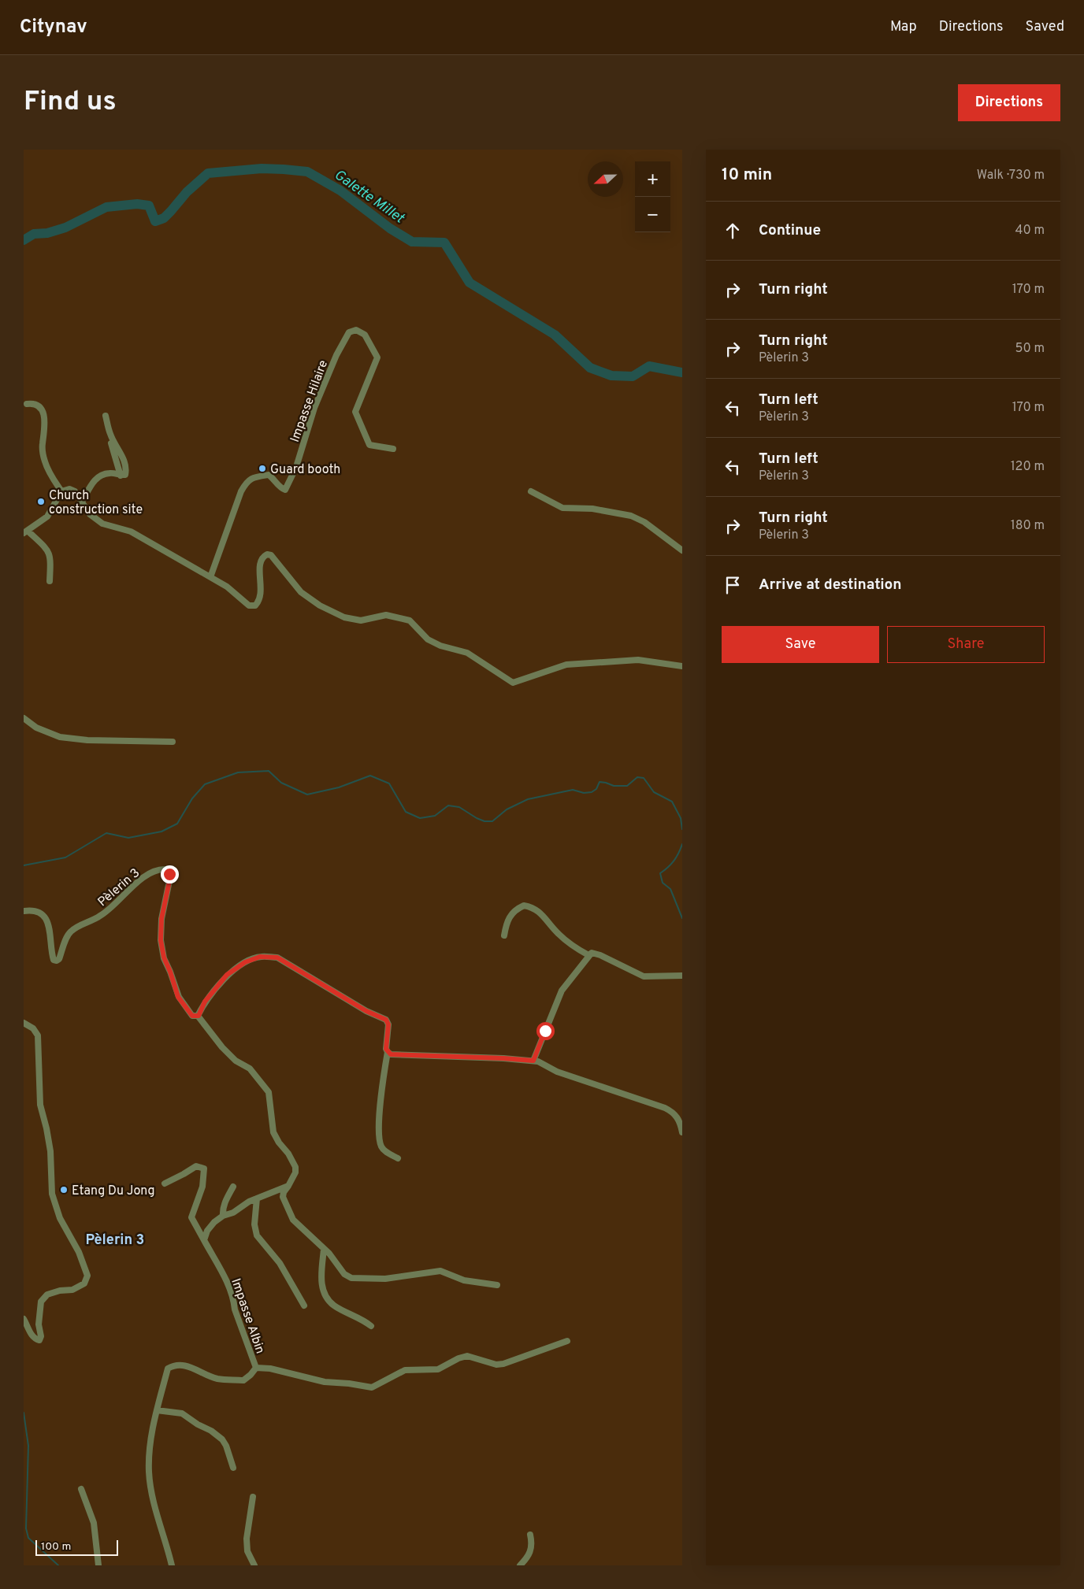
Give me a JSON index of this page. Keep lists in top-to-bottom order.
{
  "streets": {
    "street": ["Impasse Hilaire", "Pèlerin 3", "Impasse Albin"]
  },
  "districts": ["Pèlerin 3"],
  "water": ["Galette Millet"],
  "places": ["Guard booth", "Church construction site", "Etang Du Jong"],
  "scale_bar": "100 m",
  "north": "left",
  "page": {
    "header": "Citynav",
    "nav": ["Map", "Directions", "Saved"],
    "buttons": [
      "Directions",
      ["Save", "Share"]
    ],
    "title": "Find us",
    "heading": ["10 min", "Walk · 730 m"],
    "map_buttons": ["+", "−"],
    "list": [
      ["Continue", "40 m"],
      ["Turn right", "170 m"],
      ["Turn right", "Pèlerin 3", "50 m"],
      ["Turn left", "Pèlerin 3", "170 m"],
      ["Turn left", "Pèlerin 3", "120 m"],
      ["Turn right", "Pèlerin 3", "180 m"],
      "Arrive at destination"
    ],
    "scale": "100 m"
  }
}
